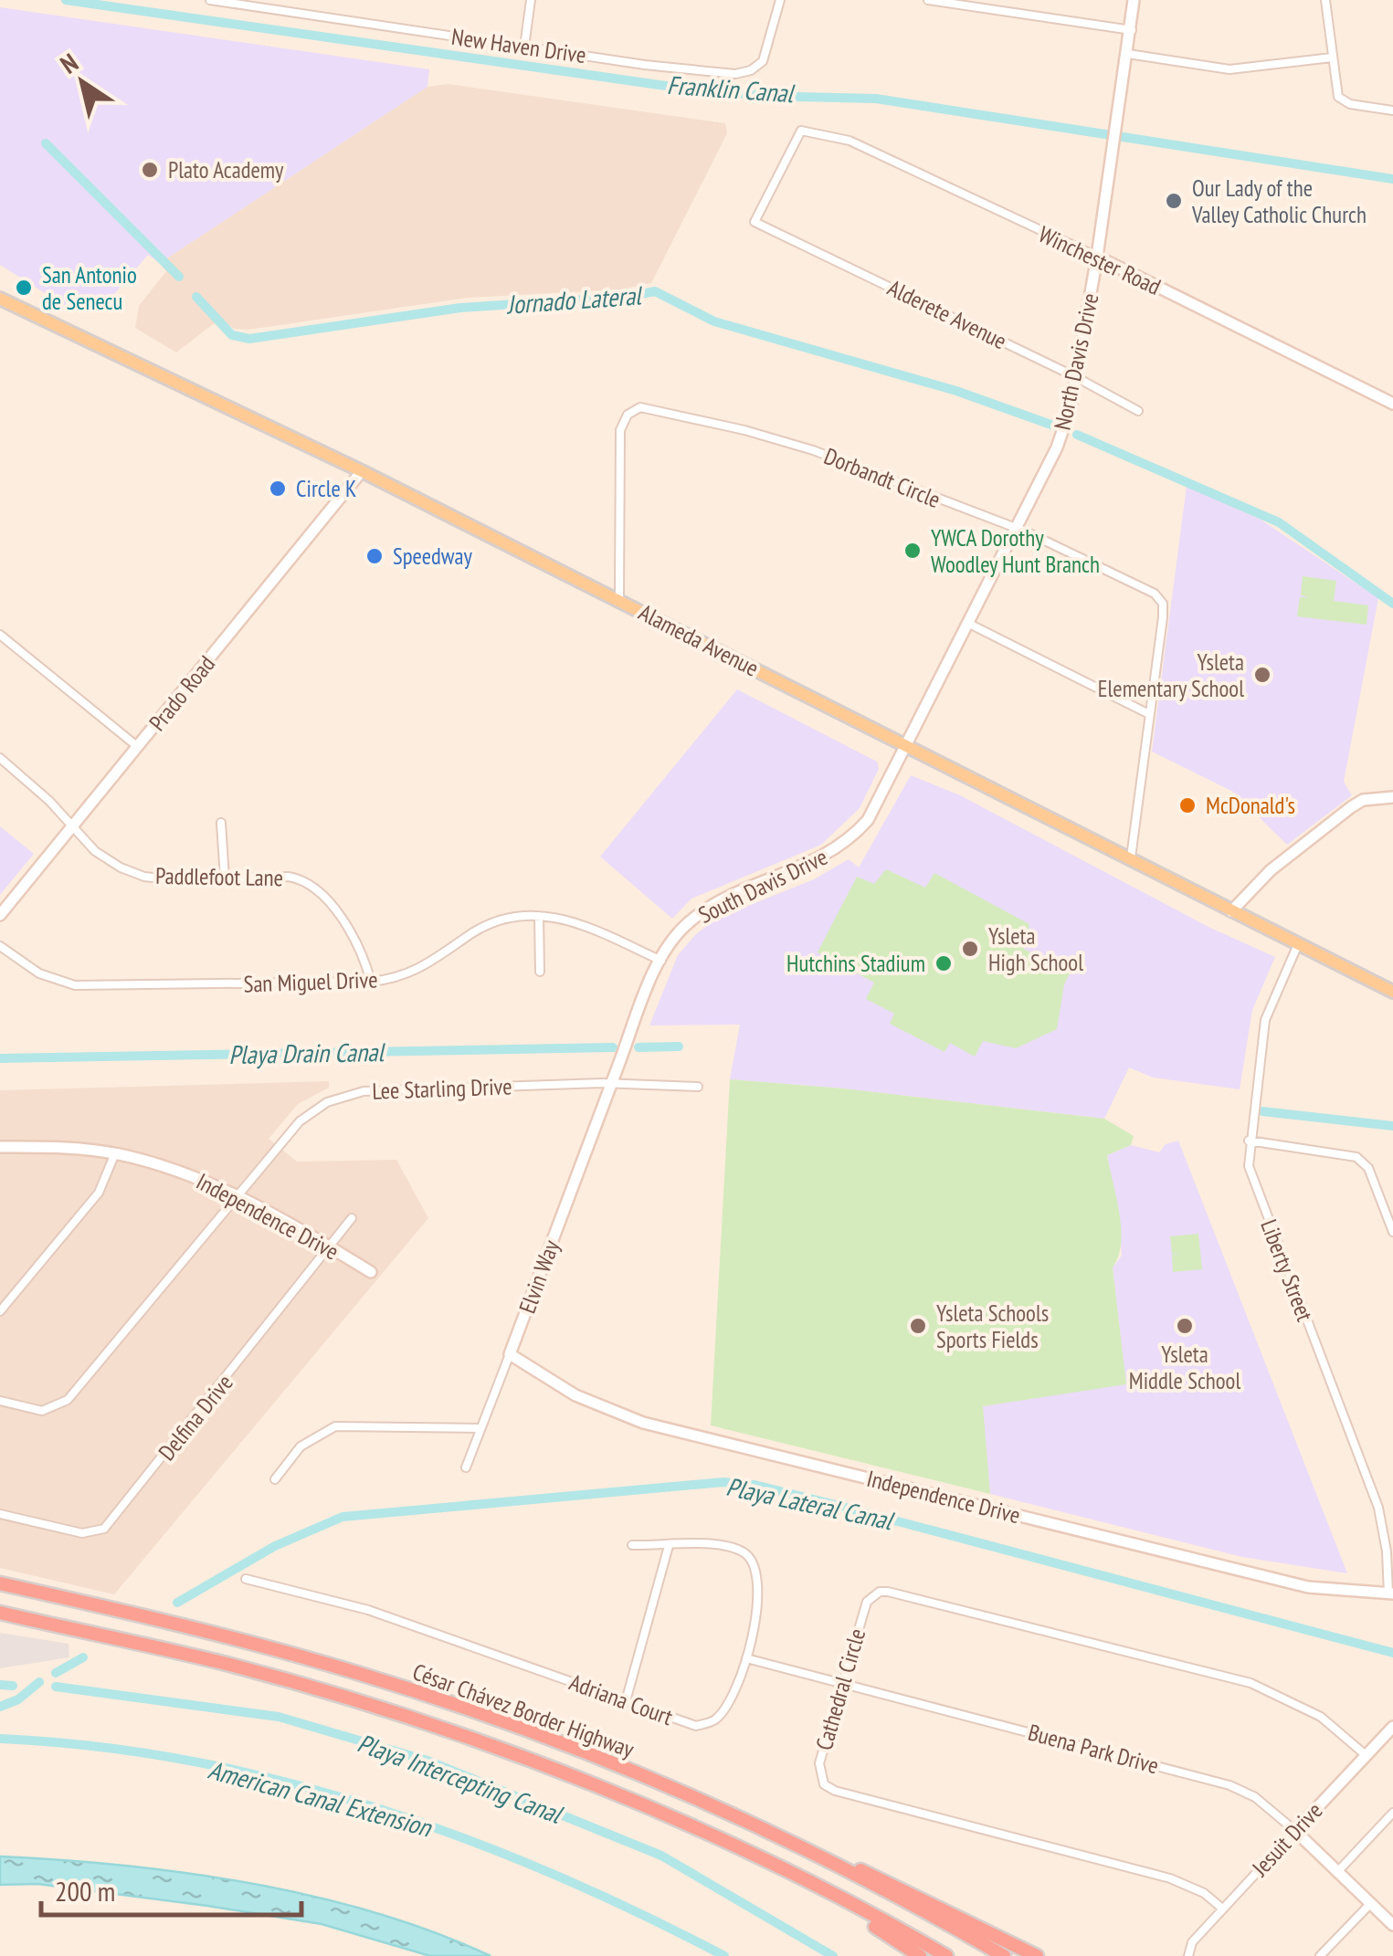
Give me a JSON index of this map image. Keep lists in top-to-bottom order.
{
  "streets": {
    "highway": ["César Chávez Border Highway"],
    "main road": ["Alameda Avenue"],
    "street": [
      "New Haven Drive",
      "Winchester Road",
      "Alderete Avenue",
      "North Davis Drive",
      "Dorbandt Circle",
      "Prado Road",
      "Paddlefoot Lane",
      "South Davis Drive",
      "San Miguel Drive",
      "Lee Starling Drive",
      "Independence Drive",
      "Liberty Street",
      "Elvin Way",
      "Delfina Drive",
      "Cathedral Circle",
      "Adriana Court",
      "Buena Park Drive",
      "Jesuit Drive"
    ]
  },
  "crossings": [
    ["Winchester Road", "Alderete Avenue"],
    ["Winchester Road", "North Davis Drive"],
    ["Alderete Avenue", "North Davis Drive"],
    ["North Davis Drive", "Dorbandt Circle"],
    ["North Davis Drive", "Alameda Avenue"],
    ["North Davis Drive", "South Davis Drive"],
    ["Dorbandt Circle", "Alameda Avenue"],
    ["Alameda Avenue", "Prado Road"],
    ["Alameda Avenue", "South Davis Drive"],
    ["Alameda Avenue", "Liberty Street"],
    ["Prado Road", "Paddlefoot Lane"],
    ["Paddlefoot Lane", "San Miguel Drive"],
    ["South Davis Drive", "San Miguel Drive"],
    ["South Davis Drive", "Lee Starling Drive"],
    ["South Davis Drive", "Elvin Way"],
    ["Lee Starling Drive", "Independence Drive"],
    ["Lee Starling Drive", "Elvin Way"],
    ["Independence Drive", "Liberty Street"],
    ["Independence Drive", "Elvin Way"],
    ["Independence Drive", "Delfina Drive"],
    ["Cathedral Circle", "Buena Park Drive"],
    ["Cathedral Circle", "Jesuit Drive"],
    ["Adriana Court", "Buena Park Drive"],
    ["Buena Park Drive", "Jesuit Drive"]
  ],
  "water": [
    "Franklin Canal",
    "Jornado Lateral",
    "Playa Drain Canal",
    "Playa Lateral Canal",
    "Playa Intercepting Canal",
    "American Canal Extension"
  ],
  "places": [
    "Plato Academy",
    "Our Lady of the Valley Catholic Church",
    "San Antonio de Senecu",
    "Circle K",
    "YWCA Dorothy Woodley Hunt Branch",
    "Speedway",
    "Ysleta Elementary School",
    "McDonald's",
    "Ysleta High School",
    "Hutchins Stadium",
    "Ysleta Schools Sports Fields",
    "Ysleta Middle School"
  ],
  "scale_bar": "200 m",
  "north": "top left"
}
